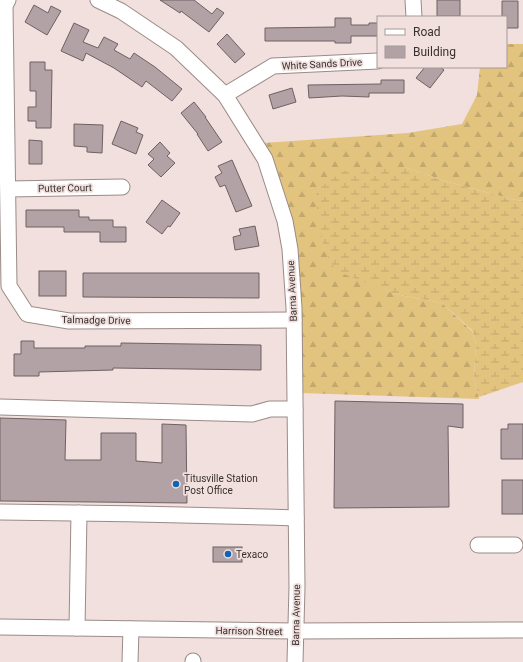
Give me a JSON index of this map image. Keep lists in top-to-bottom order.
{
  "streets": {
    "street": [
      "White Sands Drive",
      "Putter Court",
      "Barna Avenue",
      "Talmadge Drive",
      "Harrison Street"
    ]
  },
  "crossings": [
    ["White Sands Drive", "Barna Avenue"],
    ["Putter Court", "Talmadge Drive"],
    ["Barna Avenue", "Talmadge Drive"],
    ["Barna Avenue", "Harrison Street"]
  ],
  "places": ["Titusville Station Post Office", "Texaco"],
  "legend": ["Road", "Building"]
}
